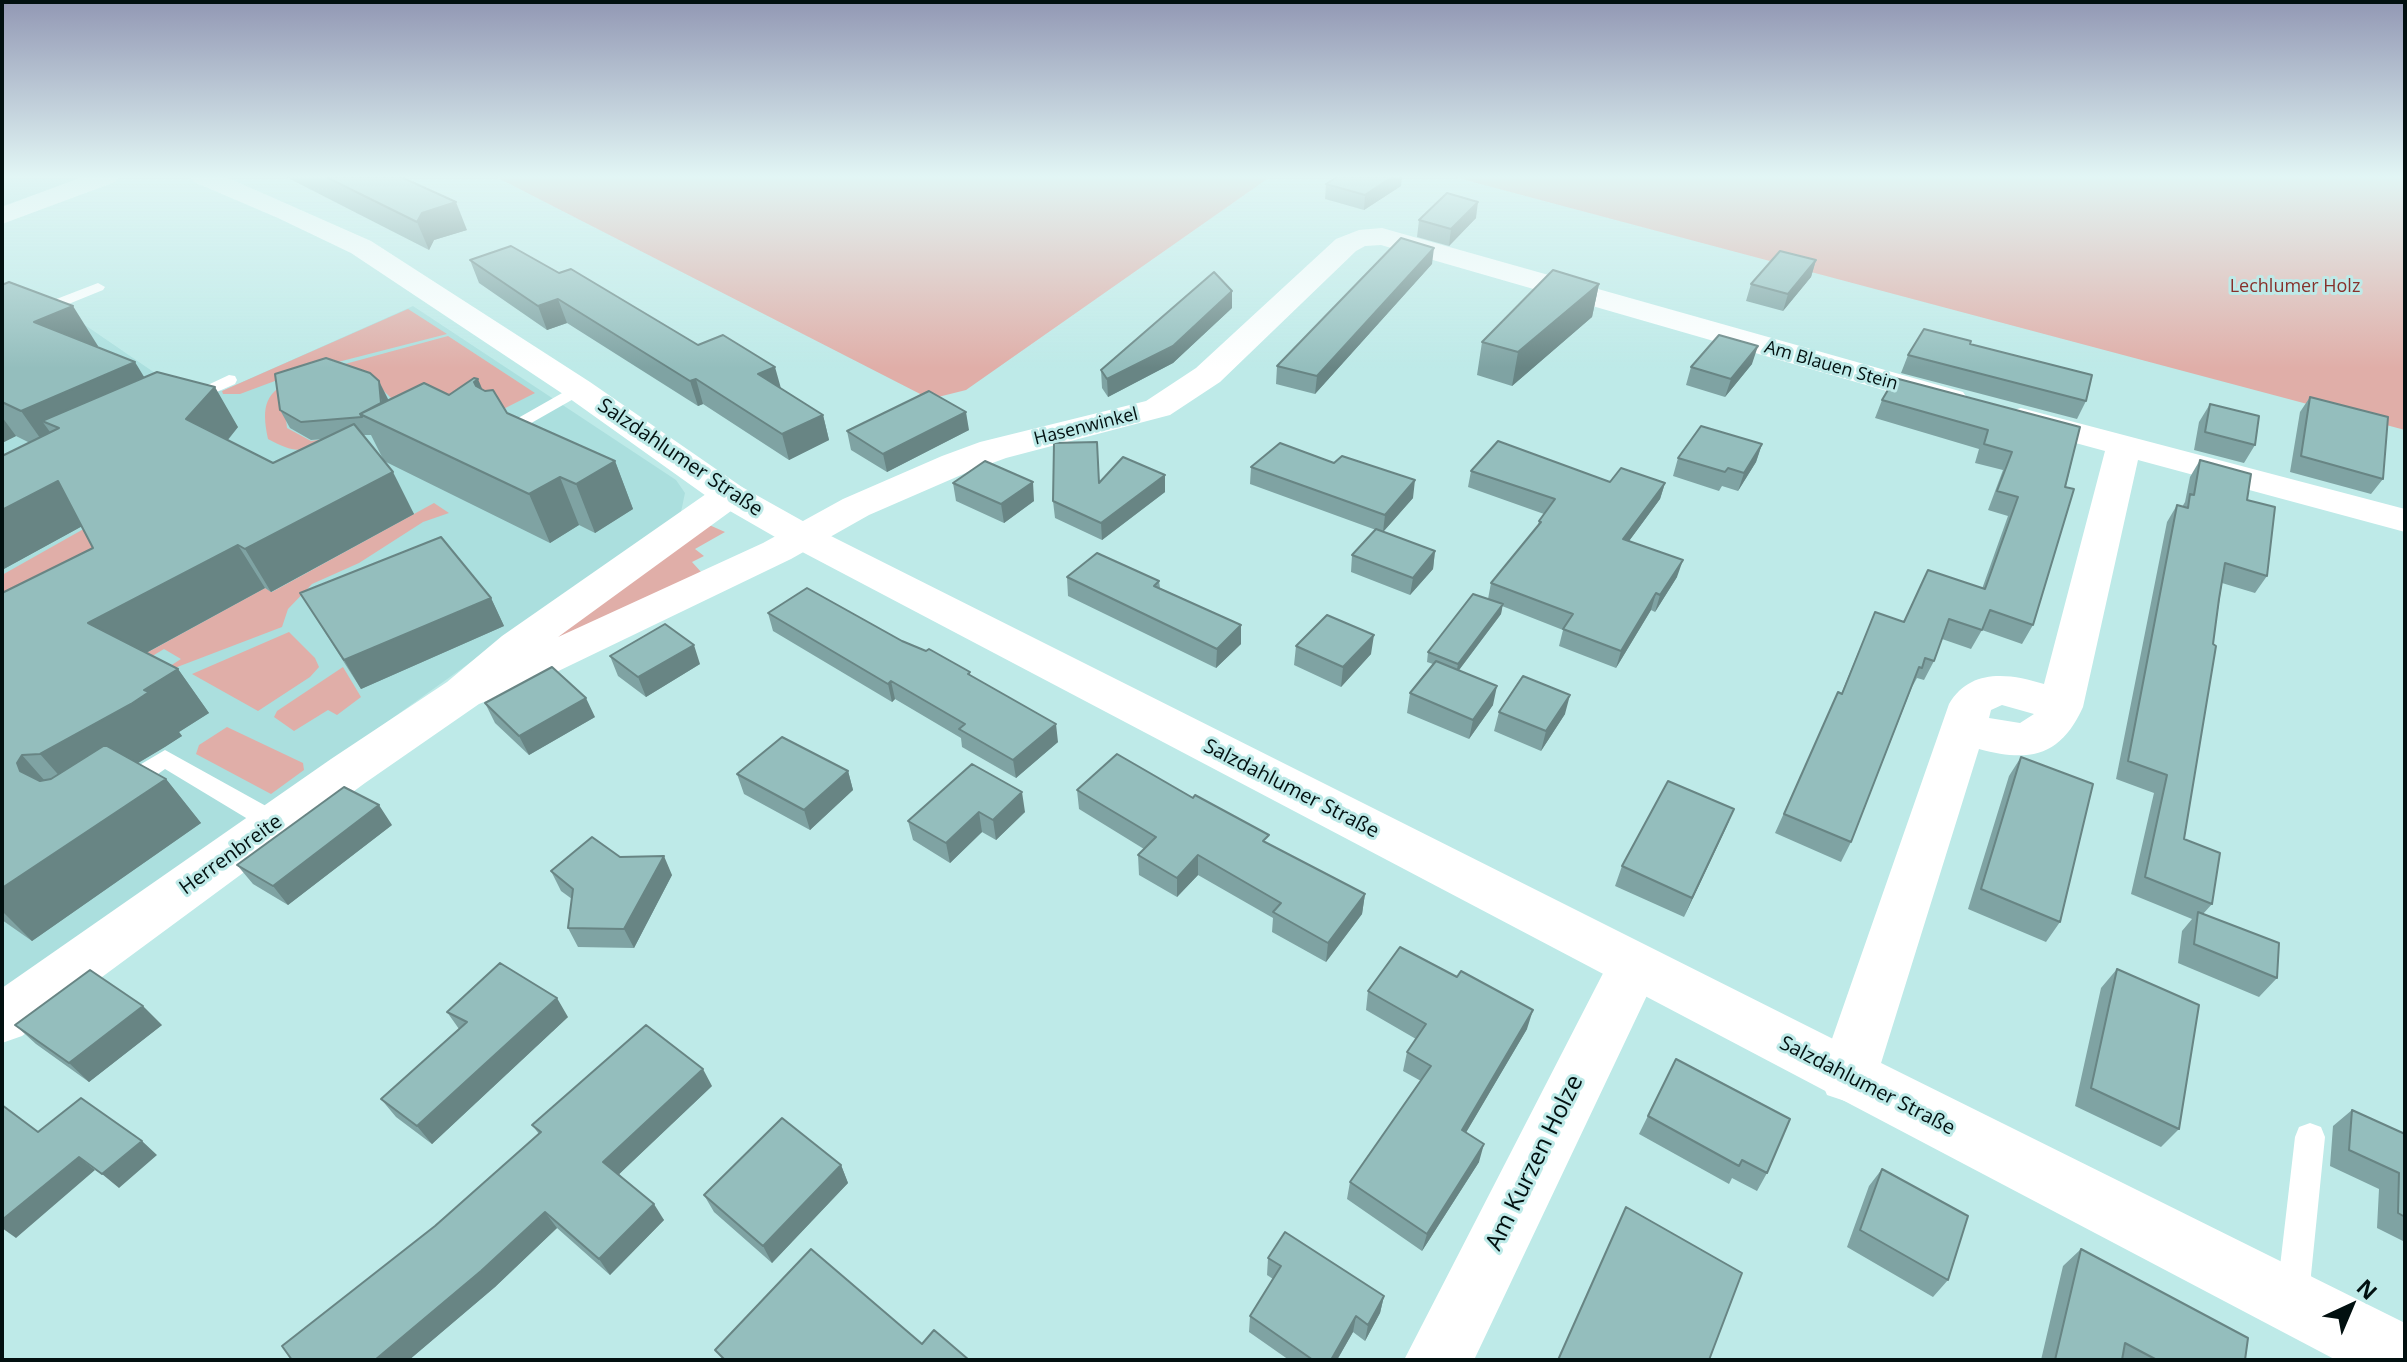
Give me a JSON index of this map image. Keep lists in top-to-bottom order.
{
  "streets": {
    "street": [
      "Am Blauen Stein",
      "Hasenwinkel",
      "Salzdahlumer Straße",
      "Herrenbreite",
      "Am Kurzen Holze"
    ]
  },
  "crossings": [
    ["Hasenwinkel", "Salzdahlumer Straße"],
    ["Hasenwinkel", "Herrenbreite"],
    ["Salzdahlumer Straße", "Herrenbreite"],
    ["Salzdahlumer Straße", "Am Kurzen Holze"]
  ],
  "parks": ["Lechlumer Holz"],
  "north": "top right"
}
